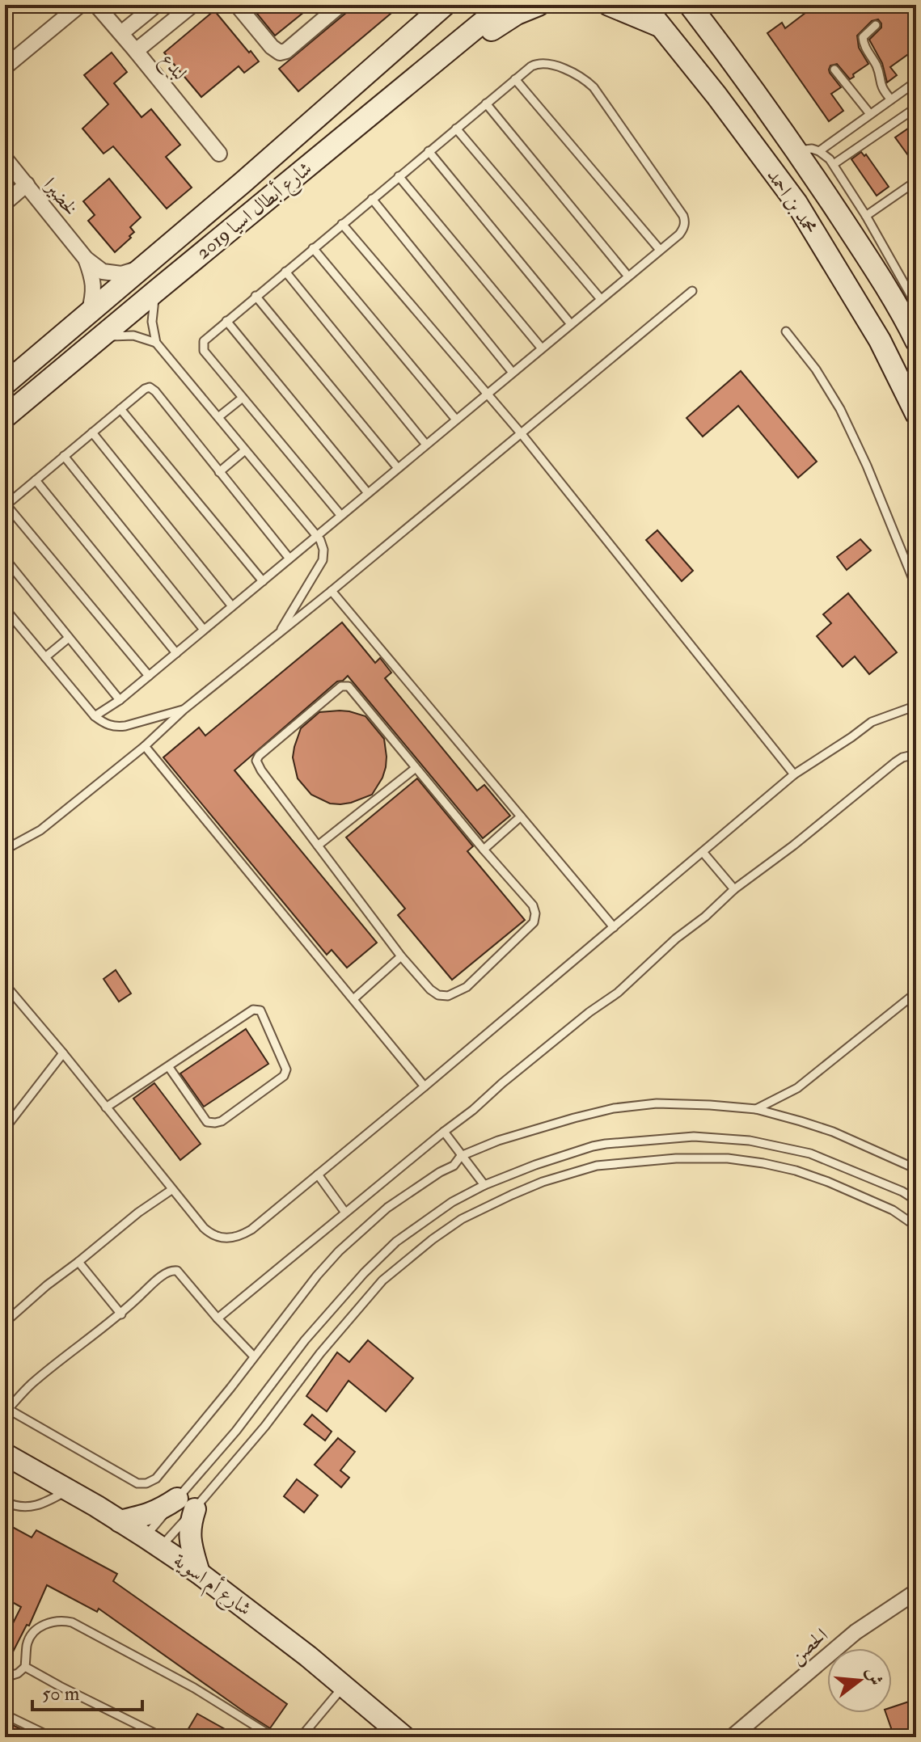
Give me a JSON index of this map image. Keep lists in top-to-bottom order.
{
  "streets": {
    "main road": ["محمد بن احمد", "شارع أبطال اسيا 2019", "شارع أم اسوية"],
    "street": ["لبدع", "لخضيرا", "الحصن"]
  },
  "crossings": [
    ["لخضيرا", "شارع أبطال اسيا 2019"]
  ],
  "scale_bar": "50 m",
  "north": "right"
}
